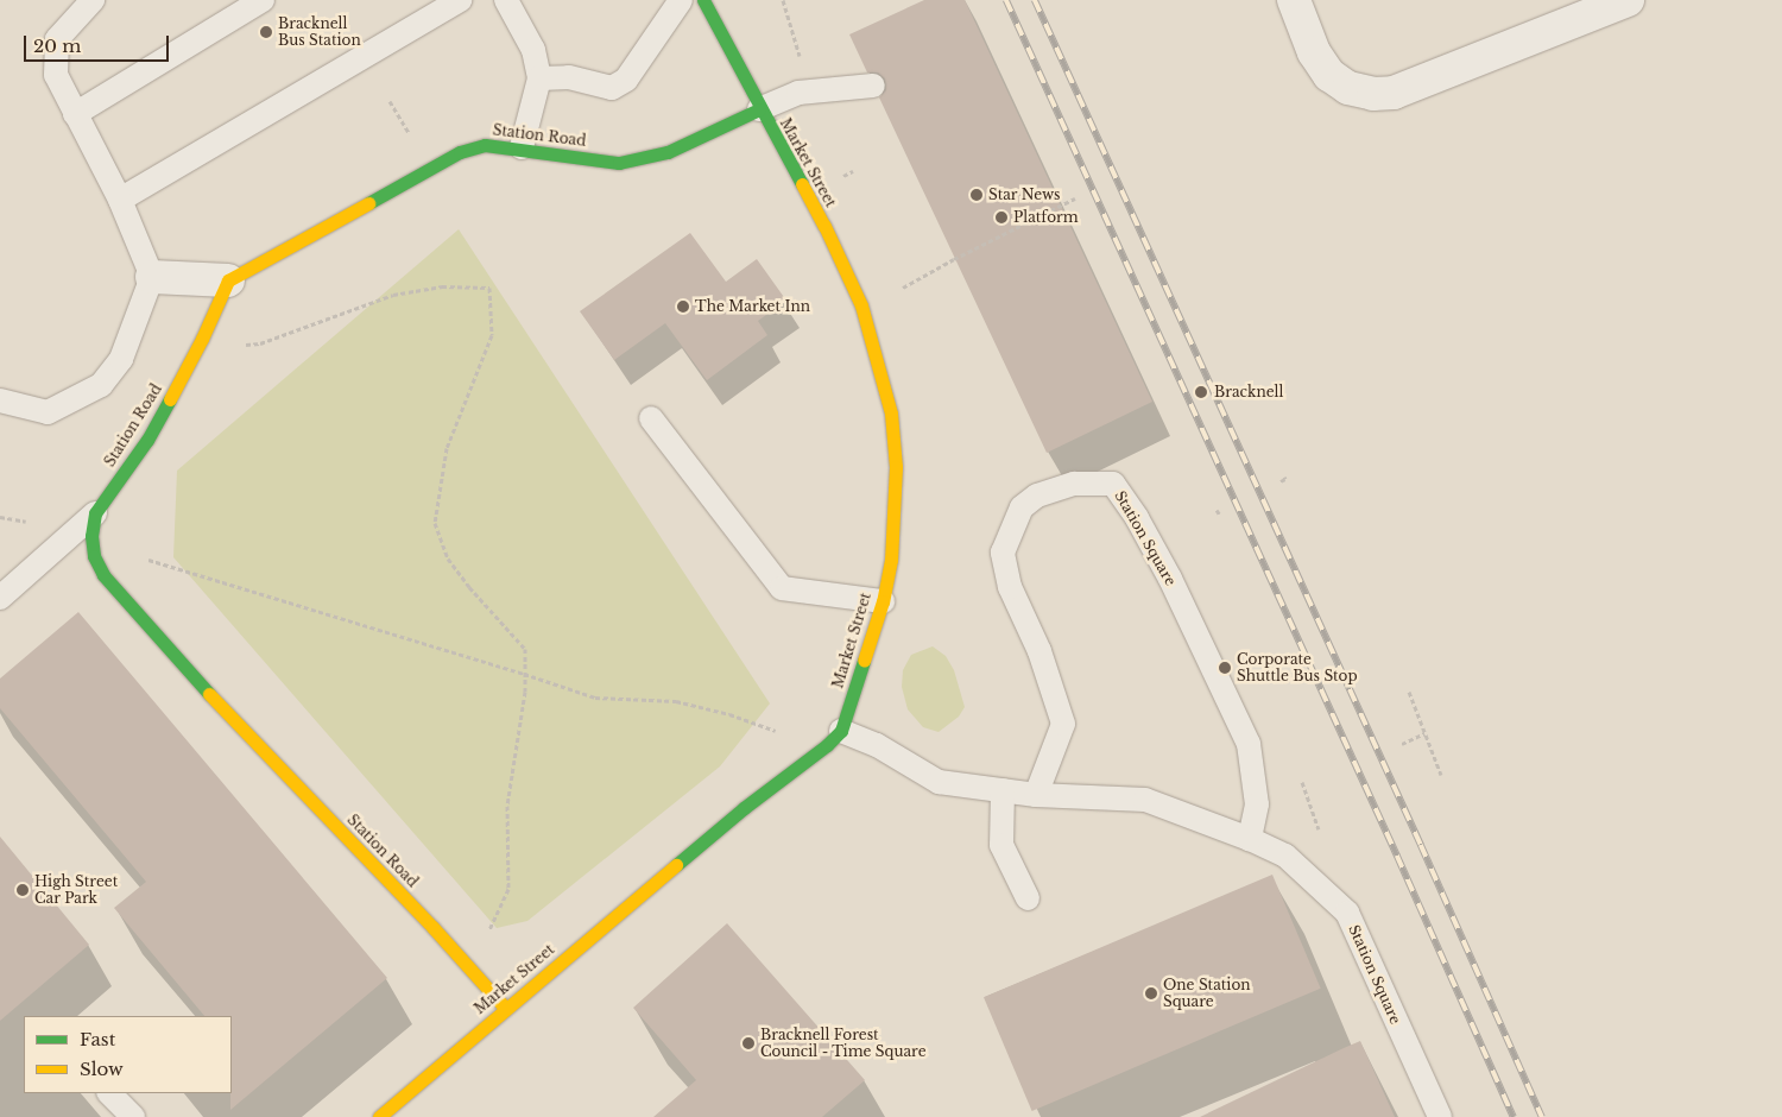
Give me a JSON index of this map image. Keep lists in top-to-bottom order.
{
  "streets": {
    "street": ["Station Road", "Market Street"],
    "lane": ["Station Square"]
  },
  "crossings": [
    ["Station Road", "Market Street"],
    ["Market Street", "Station Square"]
  ],
  "places": [
    "Bracknell Bus Station",
    "Star News",
    "Platform",
    "The Market Inn",
    "Bracknell",
    "Corporate Shuttle Bus Stop",
    "High Street Car Park",
    "One Station Square",
    "Bracknell Forest Council - Time Square"
  ],
  "legend": ["Fast", "Slow"],
  "scale_bar": "20 m"
}
